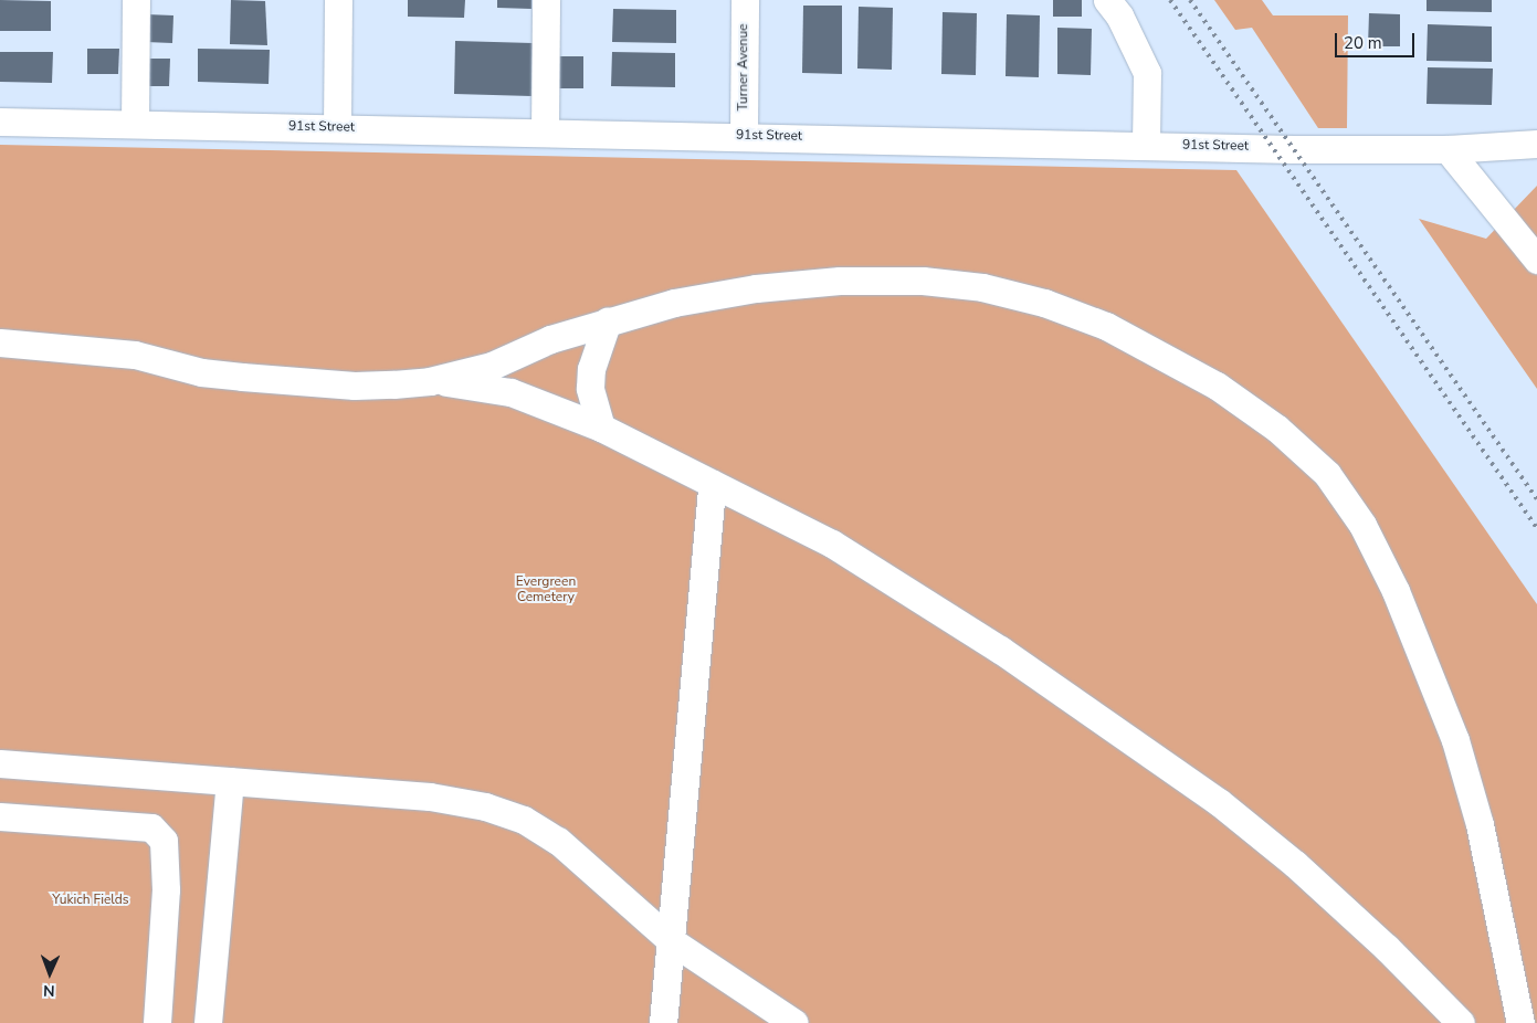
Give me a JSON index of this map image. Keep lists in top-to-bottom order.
{
  "streets": {
    "street": ["Turner Avenue", "91st Street"]
  },
  "crossings": [
    ["Turner Avenue", "91st Street"]
  ],
  "parks": ["Evergreen Cemetery", "Yukich Fields"],
  "scale_bar": "20 m",
  "north": "bottom"
}
